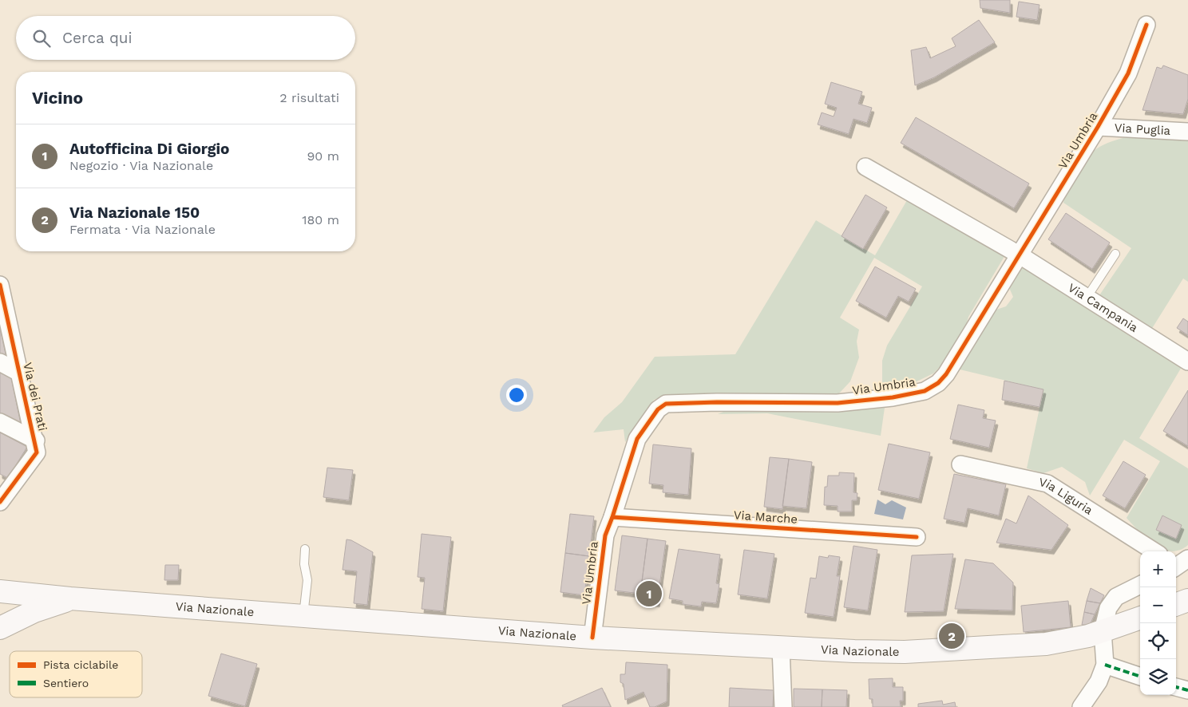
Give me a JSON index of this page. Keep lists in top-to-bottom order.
{
  "streets": {
    "main road": ["Via Nazionale"],
    "street": [
      "Via Puglia",
      "Via Umbria",
      "Via Campania",
      "Via dei Prati",
      "Via Liguria",
      "Via Marche"
    ]
  },
  "crossings": [
    ["Via Puglia", "Via Umbria"],
    ["Via Umbria", "Via Campania"],
    ["Via Umbria", "Via Marche"],
    ["Via Umbria", "Via Nazionale"]
  ],
  "legend": ["Pista ciclabile", "Sentiero"],
  "page": {
    "search": "Cerca qui",
    "heading": ["Vicino", "2 risultati"],
    "list": [
      {
        "mark": "1",
        "name": "Autofficina Di Giorgio",
        "note": "Negozio · Via Nazionale",
        "value": "90 m"
      },
      {
        "mark": "2",
        "name": "Via Nazionale 150",
        "note": "Fermata · Via Nazionale",
        "value": "180 m"
      }
    ],
    "map_buttons": ["+", "−"],
    "pins": ["1", "2"]
  }
}
